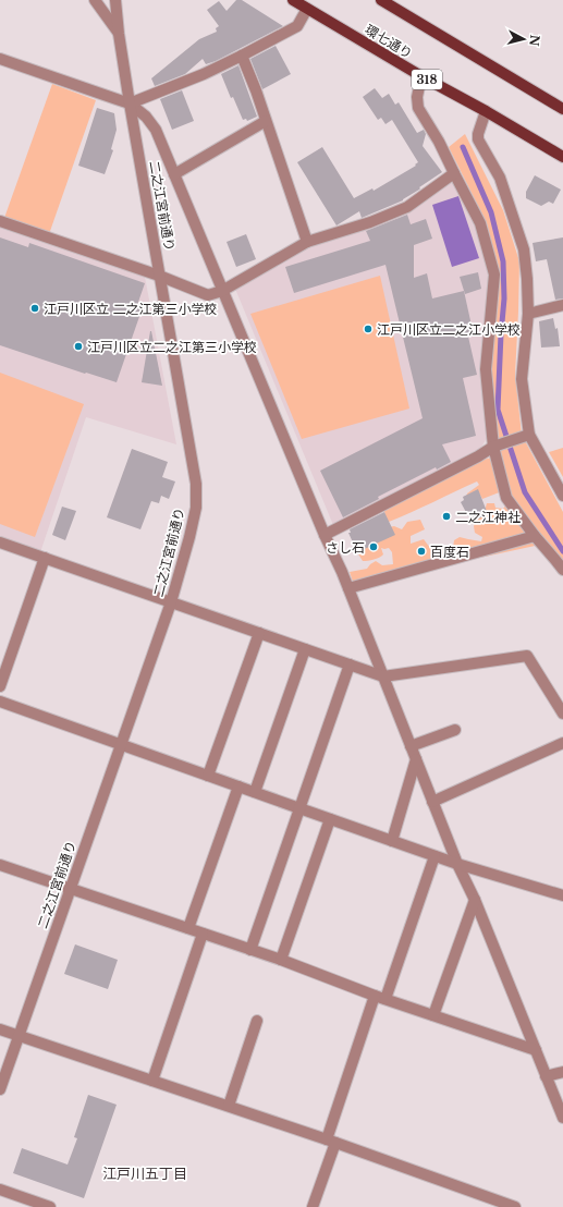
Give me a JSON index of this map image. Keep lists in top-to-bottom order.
{
  "streets": {
    "main road": ["環七通り", "318"],
    "street": ["二之江宮前通り"]
  },
  "districts": ["江戸川五丁目"],
  "places": [
    "江戸川区立 二之江第三小学校",
    "江戸川区立二之江小学校",
    "江戸川区立二之江第三小学校",
    "二之江神社",
    "さし石",
    "百度石"
  ],
  "north": "right"
}
